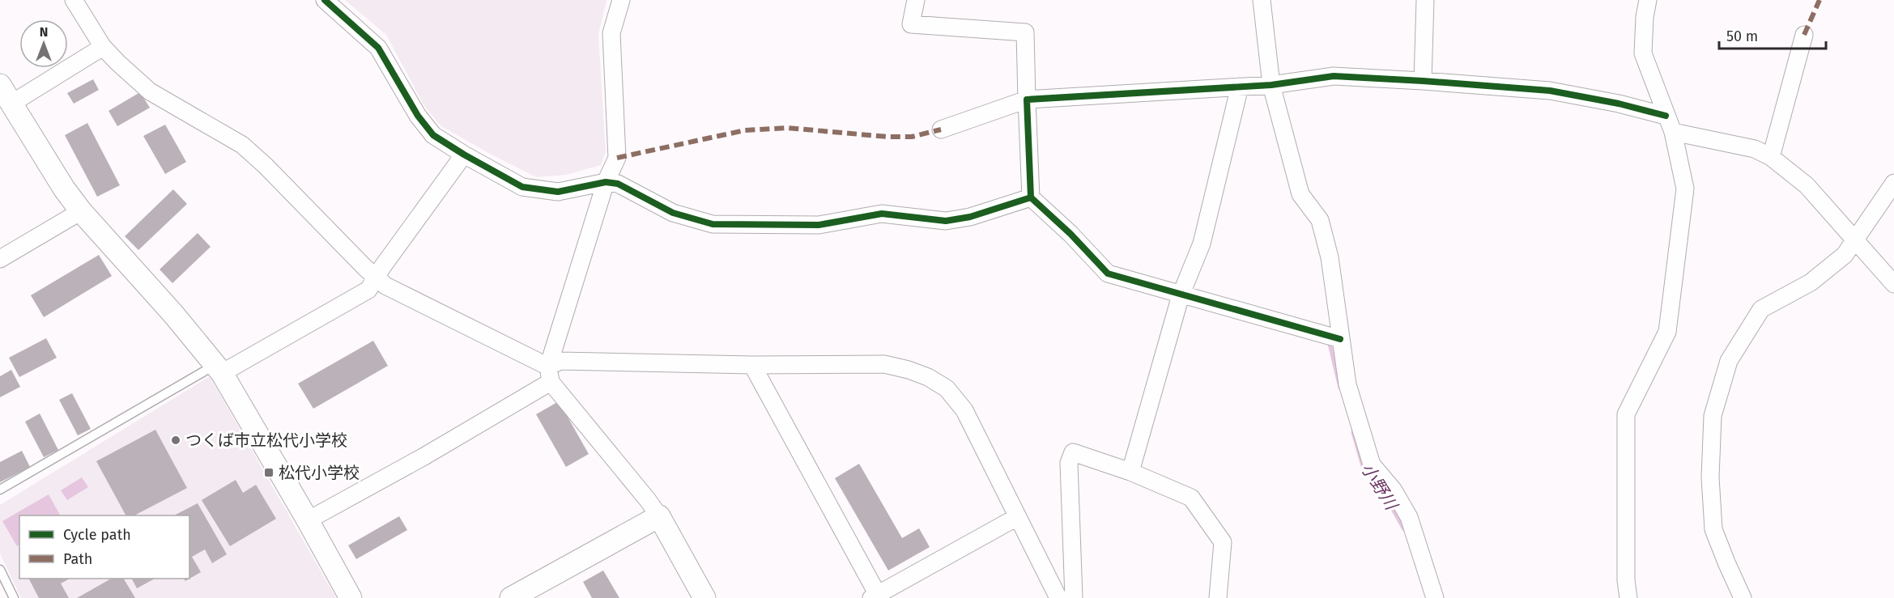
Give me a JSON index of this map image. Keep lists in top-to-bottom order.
{
  "water": ["小野川"],
  "places": {
    "other": ["つくば市立松代小学校"],
    "transit": ["松代小学校"]
  },
  "legend": ["Cycle path", "Path"],
  "scale_bar": "50 m",
  "north": "top"
}
